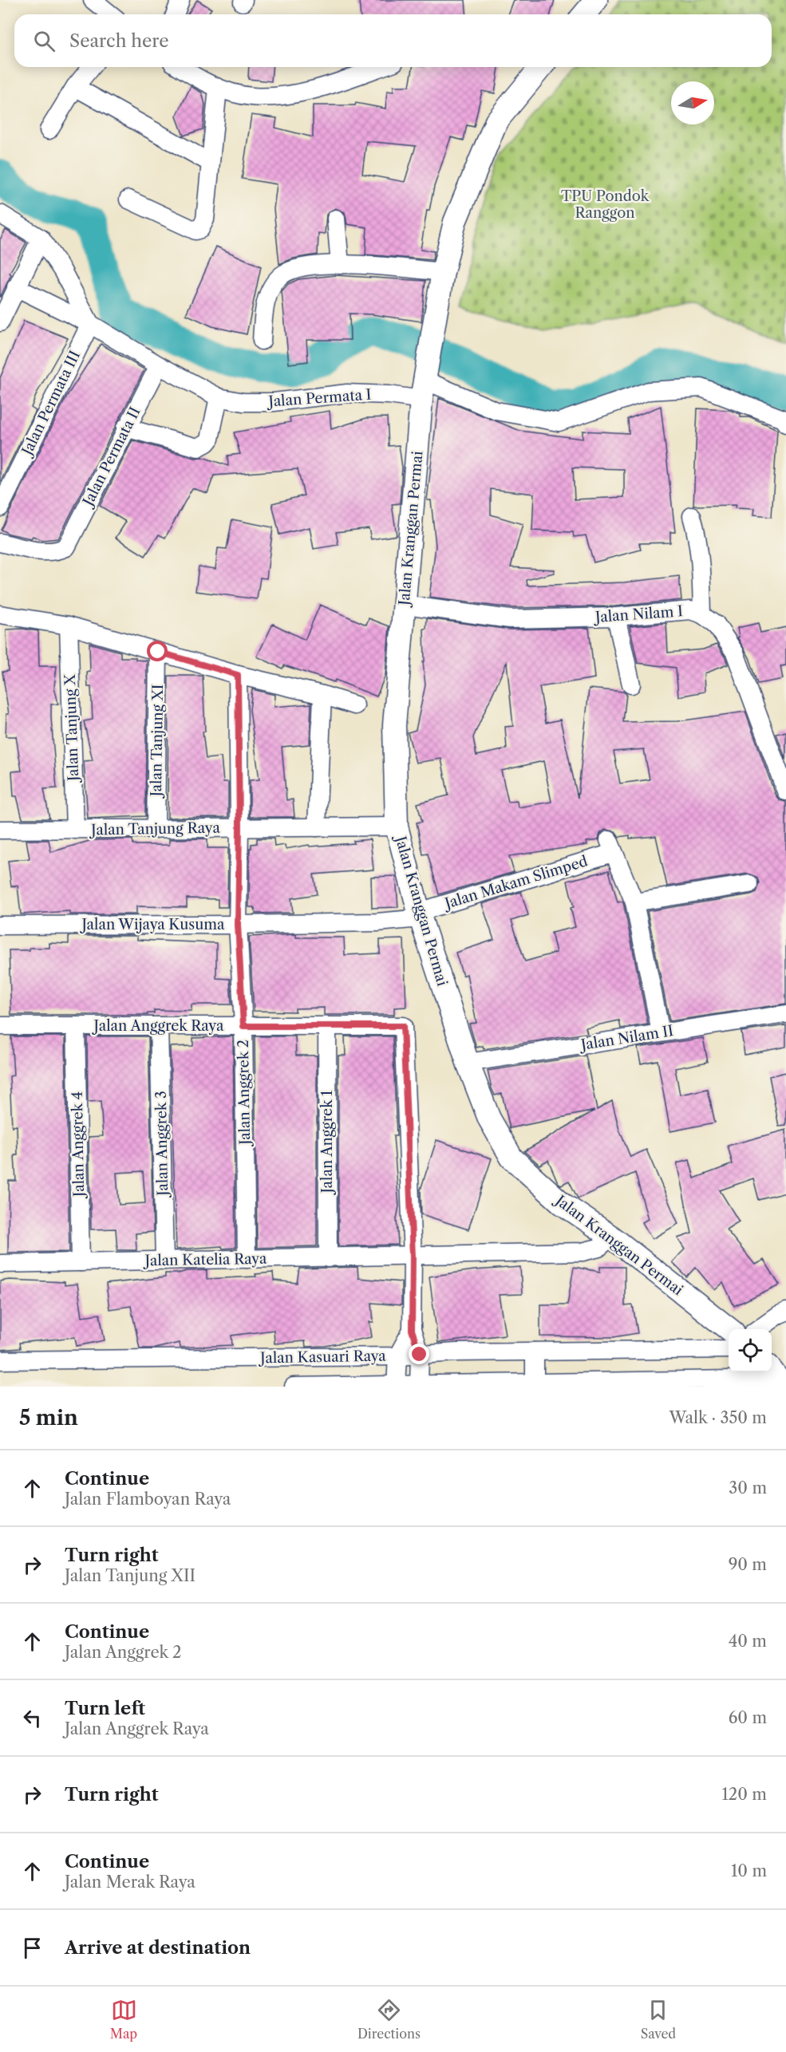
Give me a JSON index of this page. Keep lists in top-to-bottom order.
{
  "streets": {
    "street": [
      "Jalan Permata I",
      "Jalan Permata III",
      "Jalan Permata II",
      "Jalan Kranggan Permai",
      "Jalan Nilam I",
      "Jalan Tanjung X",
      "Jalan Tanjung XI",
      "Jalan Tanjung Raya",
      "Jalan Makam Slimped",
      "Jalan Wijaya Kusuma",
      "Jalan Anggrek Raya",
      "Jalan Nilam II",
      "Jalan Anggrek 2",
      "Jalan Anggrek 1",
      "Jalan Anggrek 3",
      "Jalan Anggrek 4",
      "Jalan Katelia Raya",
      "Jalan Kasuari Raya"
    ]
  },
  "crossings": [
    ["Jalan Permata I", "Jalan Permata III"],
    ["Jalan Permata I", "Jalan Permata II"],
    ["Jalan Permata I", "Jalan Kranggan Permai"],
    ["Jalan Kranggan Permai", "Jalan Nilam I"],
    ["Jalan Kranggan Permai", "Jalan Tanjung Raya"],
    ["Jalan Kranggan Permai", "Jalan Makam Slimped"],
    ["Jalan Kranggan Permai", "Jalan Wijaya Kusuma"],
    ["Jalan Kranggan Permai", "Jalan Nilam II"],
    ["Jalan Kranggan Permai", "Jalan Katelia Raya"],
    ["Jalan Tanjung X", "Jalan Tanjung Raya"],
    ["Jalan Tanjung XI", "Jalan Tanjung Raya"],
    ["Jalan Tanjung Raya", "Jalan Anggrek 2"],
    ["Jalan Makam Slimped", "Jalan Wijaya Kusuma"],
    ["Jalan Wijaya Kusuma", "Jalan Anggrek 2"],
    ["Jalan Anggrek Raya", "Jalan Anggrek 2"],
    ["Jalan Anggrek Raya", "Jalan Anggrek 1"],
    ["Jalan Anggrek Raya", "Jalan Anggrek 3"],
    ["Jalan Anggrek Raya", "Jalan Anggrek 4"],
    ["Jalan Anggrek Raya", "Jalan Katelia Raya"],
    ["Jalan Anggrek 2", "Jalan Katelia Raya"],
    ["Jalan Anggrek 1", "Jalan Katelia Raya"],
    ["Jalan Anggrek 3", "Jalan Katelia Raya"],
    ["Jalan Anggrek 4", "Jalan Katelia Raya"]
  ],
  "parks": ["TPU Pondok Ranggon"],
  "north": "right",
  "page": {
    "search": "Search here",
    "heading": ["5 min", "Walk · 350 m"],
    "list": [
      ["Continue", "Jalan Flamboyan Raya", "30 m"],
      ["Turn right", "Jalan Tanjung XII", "90 m"],
      ["Continue", "Jalan Anggrek 2", "40 m"],
      ["Turn left", "Jalan Anggrek Raya", "60 m"],
      ["Turn right", "120 m"],
      ["Continue", "Jalan Merak Raya", "10 m"],
      "Arrive at destination"
    ],
    "nav": ["Map", "Directions", "Saved"]
  }
}
